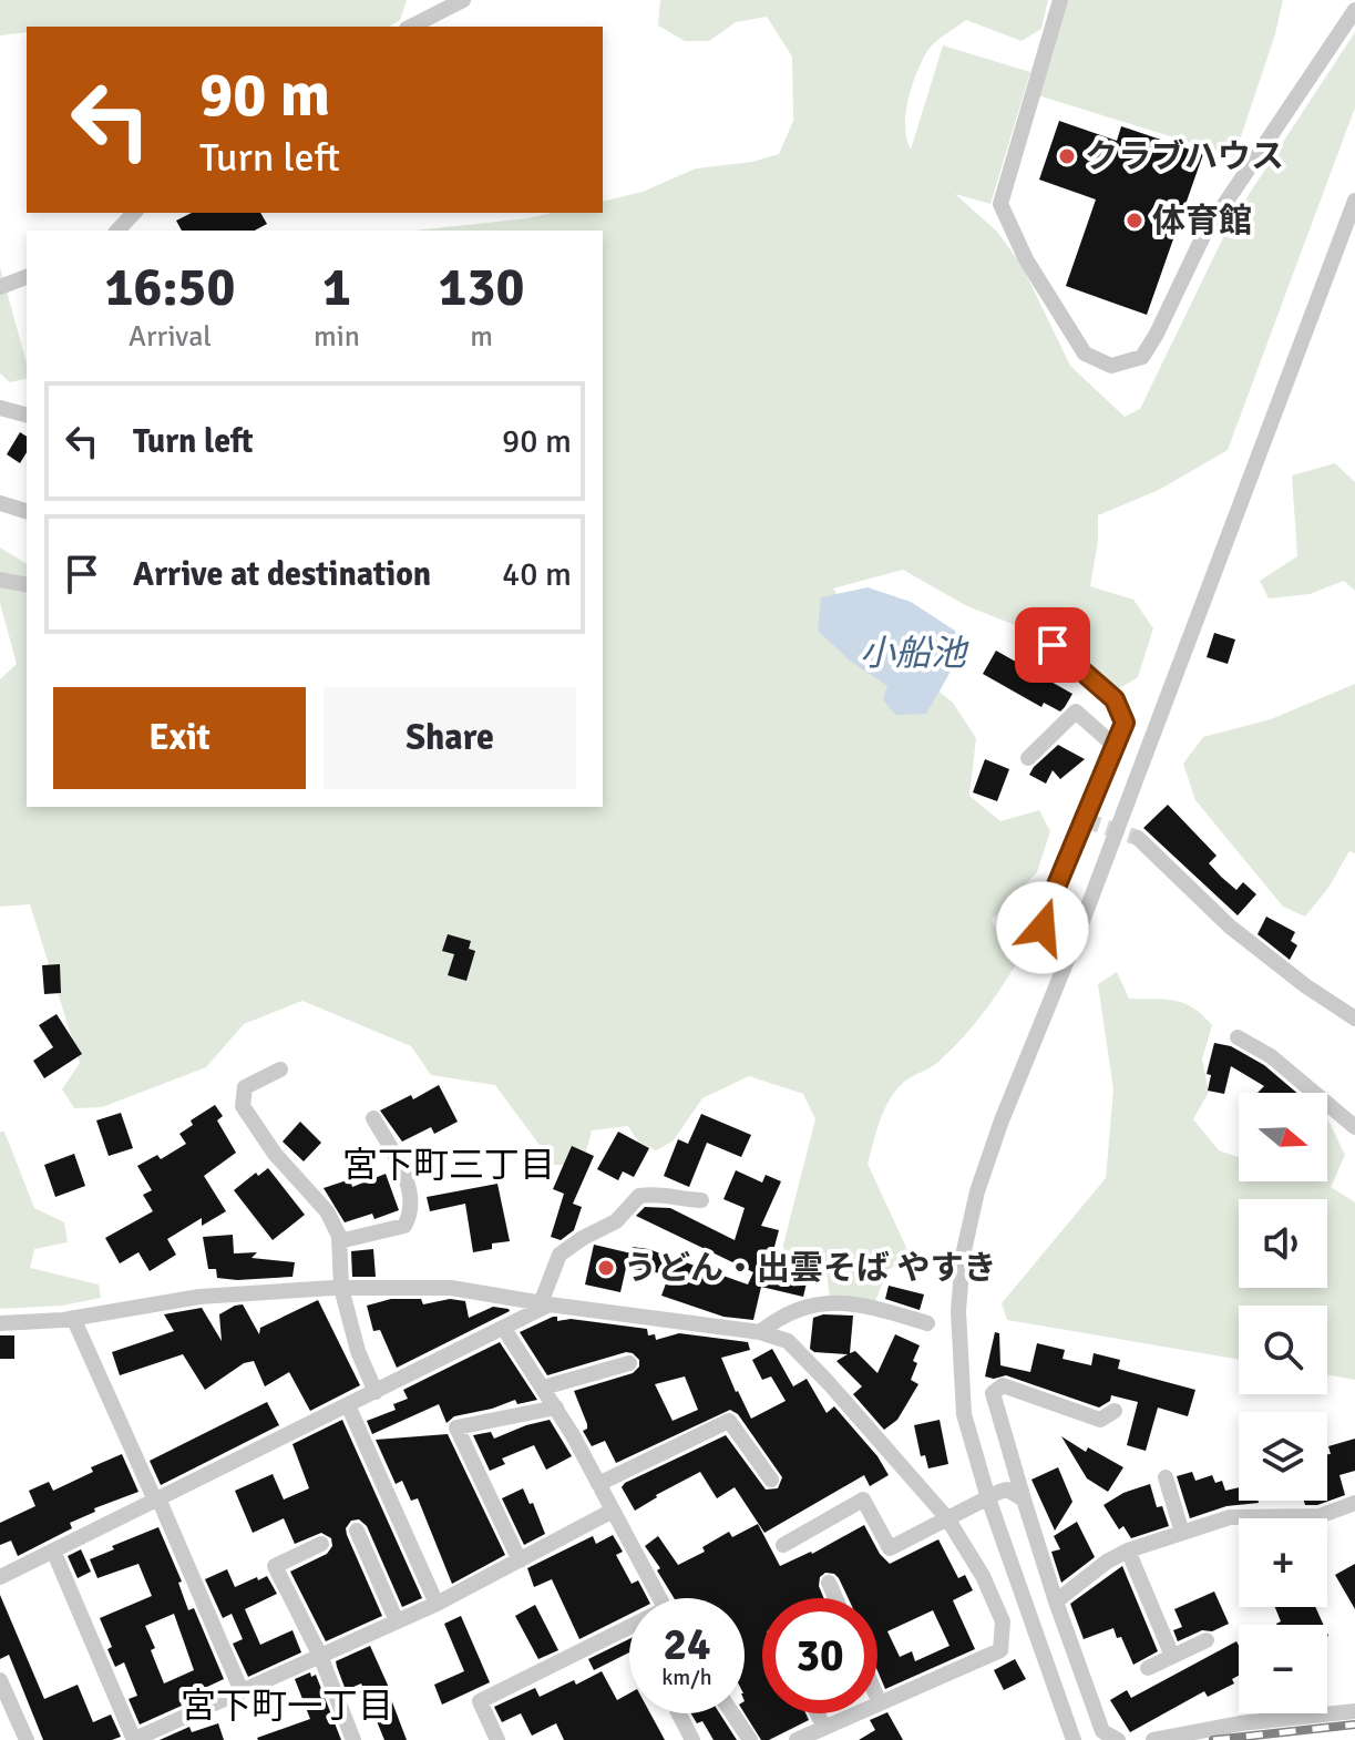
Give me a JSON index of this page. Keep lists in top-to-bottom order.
{
  "districts": ["宮下町三丁目", "宮下町一丁目"],
  "water": ["小船池"],
  "places": ["クラブハウス", "体育館", "うどん・出雲そば やすき"],
  "north": "right",
  "page": {
    "turn": ["90 m", "Turn left"],
    "eta": [
      "16:50",
      "Arrival",
      "1",
      "min",
      "130",
      "m"
    ],
    "list": [
      {
        "name": "Turn left",
        "value": "90 m"
      },
      {
        "name": "Arrive at destination",
        "value": "40 m"
      }
    ],
    "buttons": ["Exit", "Share"],
    "map_buttons": ["+", "−"],
    "speed": "24 km/h",
    "limit": "30"
  }
}
